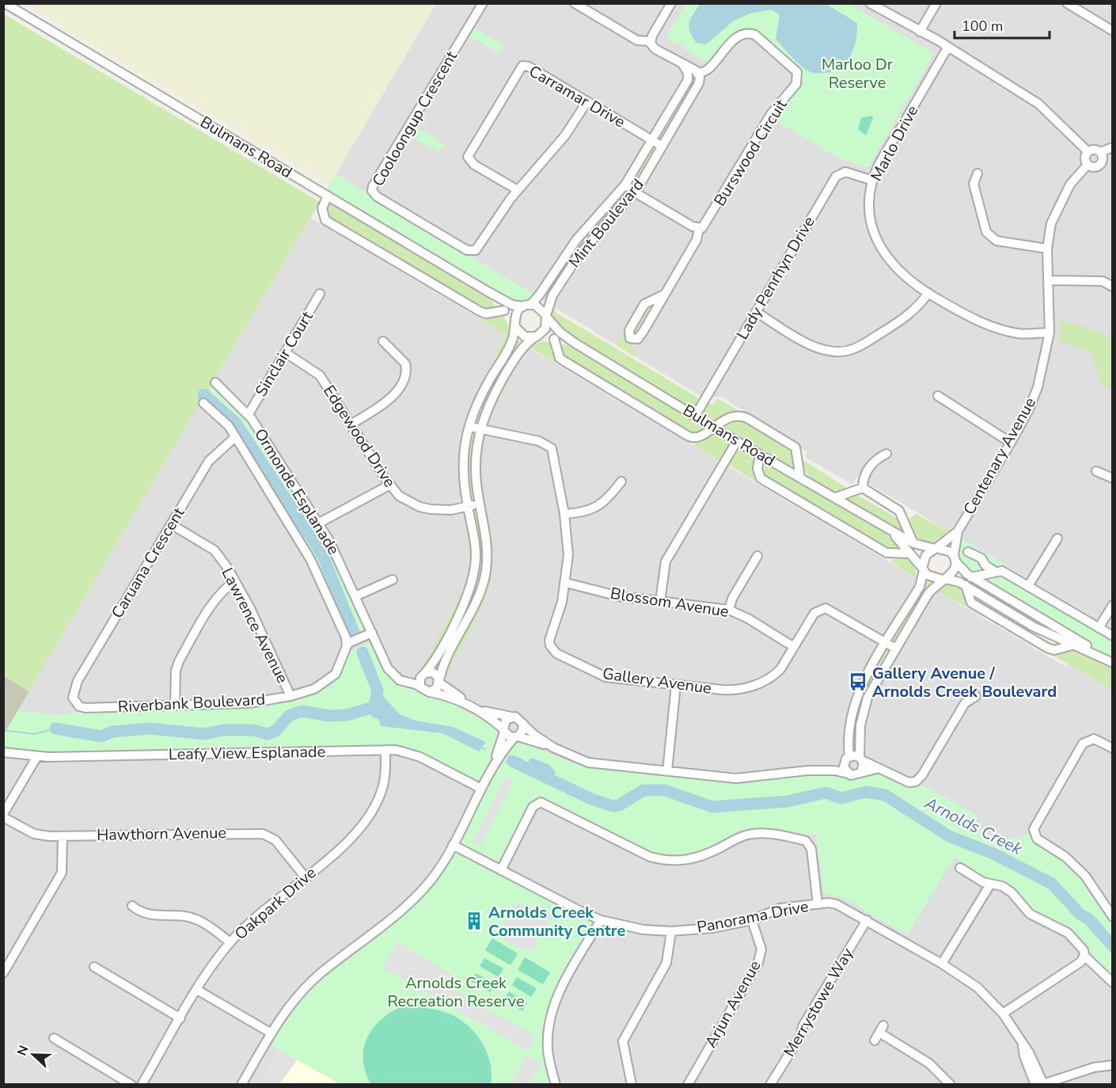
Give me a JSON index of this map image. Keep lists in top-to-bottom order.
{
  "streets": {
    "street": [
      "Carramar Drive",
      "Cooloongup Crescent",
      "Marlo Drive",
      "Bulmans Road",
      "Burswood Circuit",
      "Mint Boulevard",
      "Lady Penrhyn Drive",
      "Sinclair Court",
      "Edgewood Drive",
      "Centenary Avenue",
      "Ormonde Esplanade",
      "Caruana Crescent",
      "Blossom Avenue",
      "Lawrence Avenue",
      "Gallery Avenue",
      "Riverbank Boulevard",
      "Leafy View Esplanade",
      "Hawthorn Avenue",
      "Oakpark Drive",
      "Panorama Drive",
      "Merrystowe Way",
      "Arjun Avenue"
    ]
  },
  "crossings": [
    ["Carramar Drive", "Cooloongup Crescent"],
    ["Carramar Drive", "Mint Boulevard"],
    ["Marlo Drive", "Lady Penrhyn Drive"],
    ["Marlo Drive", "Centenary Avenue"],
    ["Bulmans Road", "Mint Boulevard"],
    ["Bulmans Road", "Lady Penrhyn Drive"],
    ["Bulmans Road", "Centenary Avenue"],
    ["Burswood Circuit", "Mint Boulevard"],
    ["Sinclair Court", "Edgewood Drive"],
    ["Sinclair Court", "Ormonde Esplanade"],
    ["Caruana Crescent", "Lawrence Avenue"],
    ["Caruana Crescent", "Riverbank Boulevard"],
    ["Blossom Avenue", "Gallery Avenue"],
    ["Lawrence Avenue", "Riverbank Boulevard"],
    ["Leafy View Esplanade", "Oakpark Drive"],
    ["Hawthorn Avenue", "Oakpark Drive"],
    ["Panorama Drive", "Merrystowe Way"],
    ["Panorama Drive", "Arjun Avenue"]
  ],
  "water": ["Arnolds Creek"],
  "parks": ["Marloo Dr Reserve", "Arnolds Creek Recreation Reserve"],
  "places": {
    "bus stop": ["Gallery Avenue / Arnolds Creek Boulevard"],
    "building": ["Arnolds Creek Community Centre"]
  },
  "scale_bar": "100 m",
  "north": "left"
}
